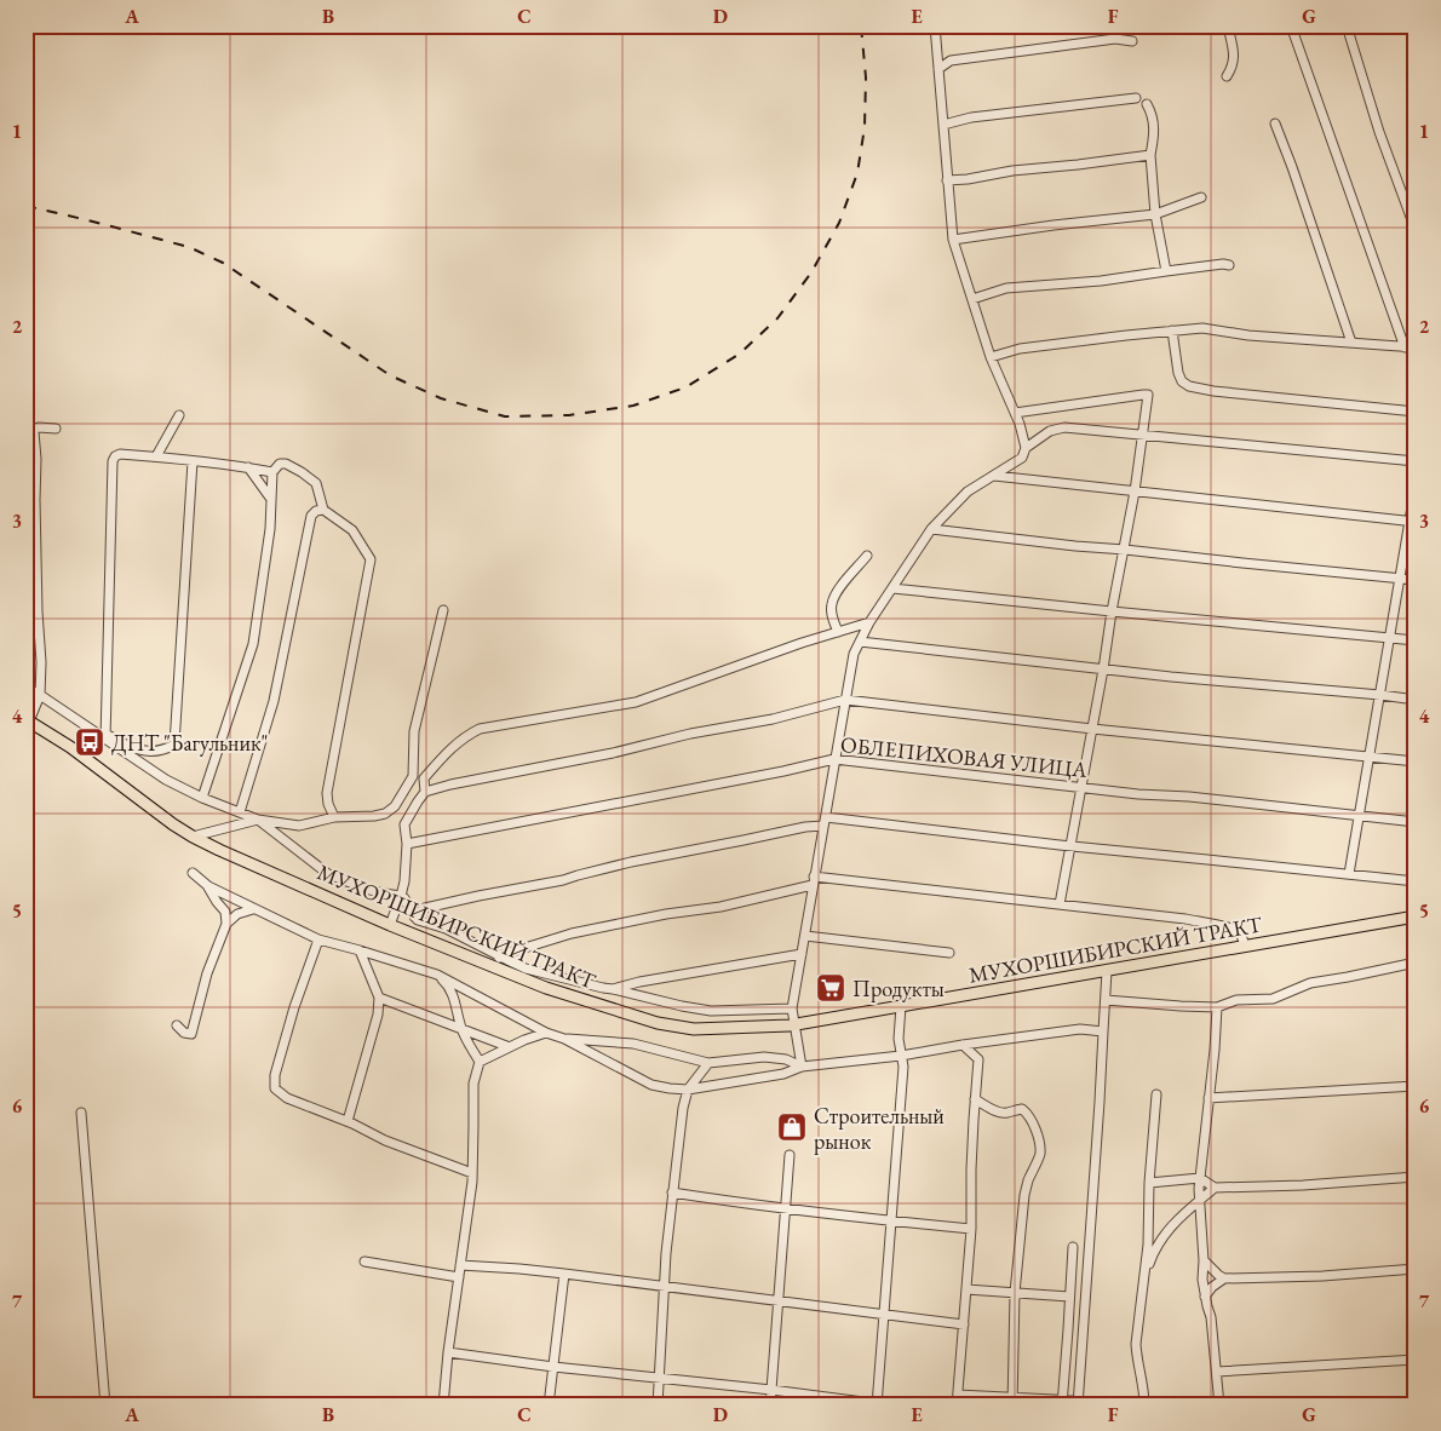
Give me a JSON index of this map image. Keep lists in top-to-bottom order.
{
  "streets": {
    "main road": ["МУХОРШИБИРСКИЙ ТРАКТ"],
    "street": ["ОБЛЕПИХОВАЯ УЛИЦА"]
  },
  "places": {
    "bus stop": ["ДНТ \"Багульник\""],
    "supermarket": ["Продукты"],
    "shop": ["Строительный рынок"]
  },
  "grid": {
    "columns": [
      "A",
      "B",
      "C",
      "D",
      "E",
      "F",
      "G"
    ],
    "rows": [
      "1",
      "2",
      "3",
      "4",
      "5",
      "6",
      "7"
    ]
  }
}
